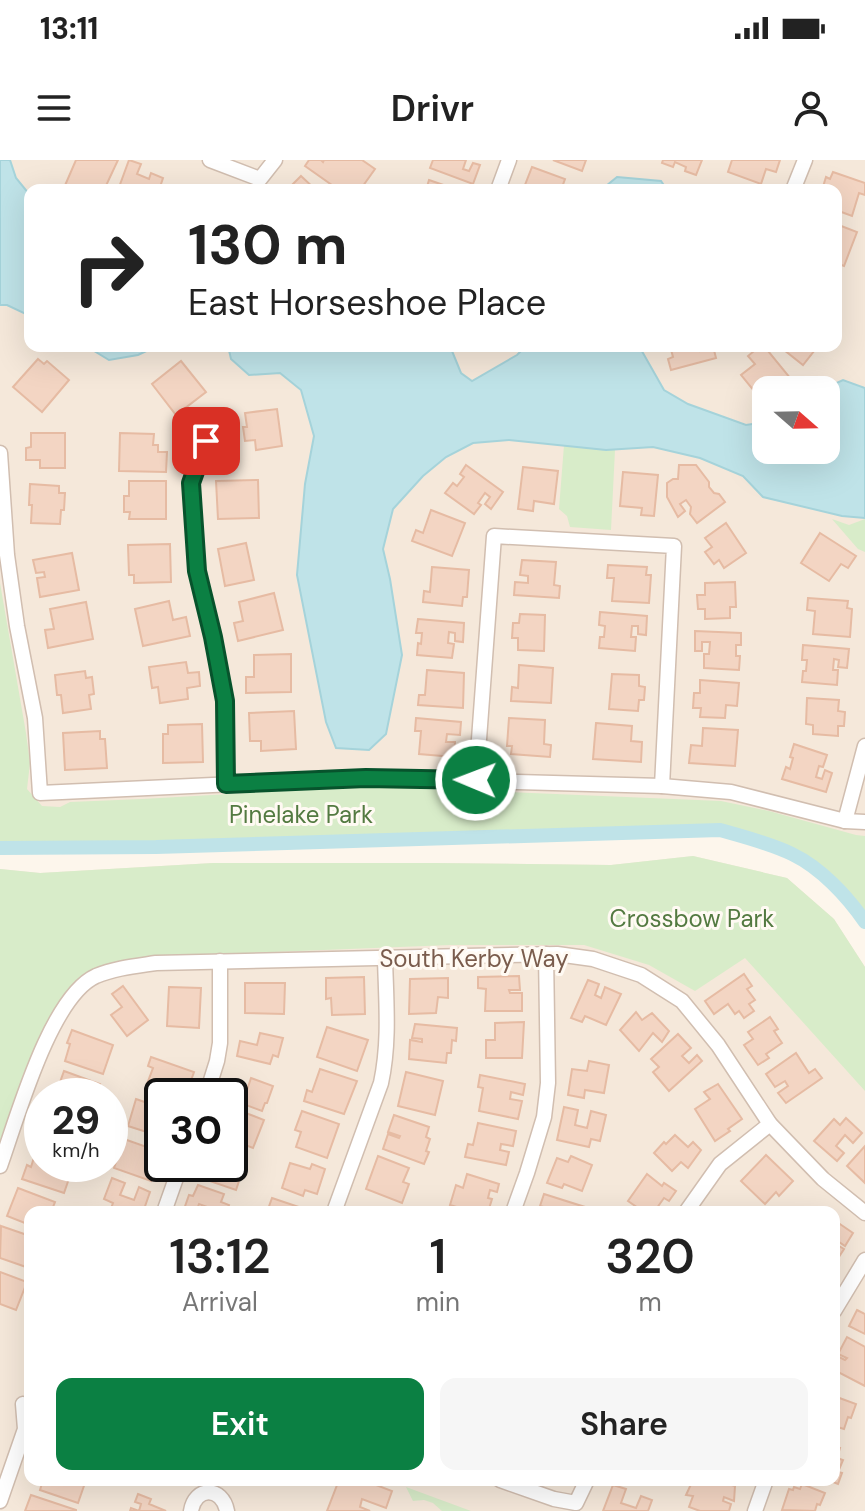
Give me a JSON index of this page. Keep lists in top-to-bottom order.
{
  "streets": {
    "street": ["South Kerby Way"]
  },
  "parks": ["Pinelake Park", "Crossbow Park"],
  "north": "right",
  "page": {
    "status": "13:11",
    "header": "Drivr",
    "turn": ["130 m", "East Horseshoe Place"],
    "speed": "29 km/h",
    "limit": "30",
    "eta": [
      "13:12",
      "Arrival",
      "1",
      "min",
      "320",
      "m"
    ],
    "buttons": ["Exit", "Share"]
  }
}
